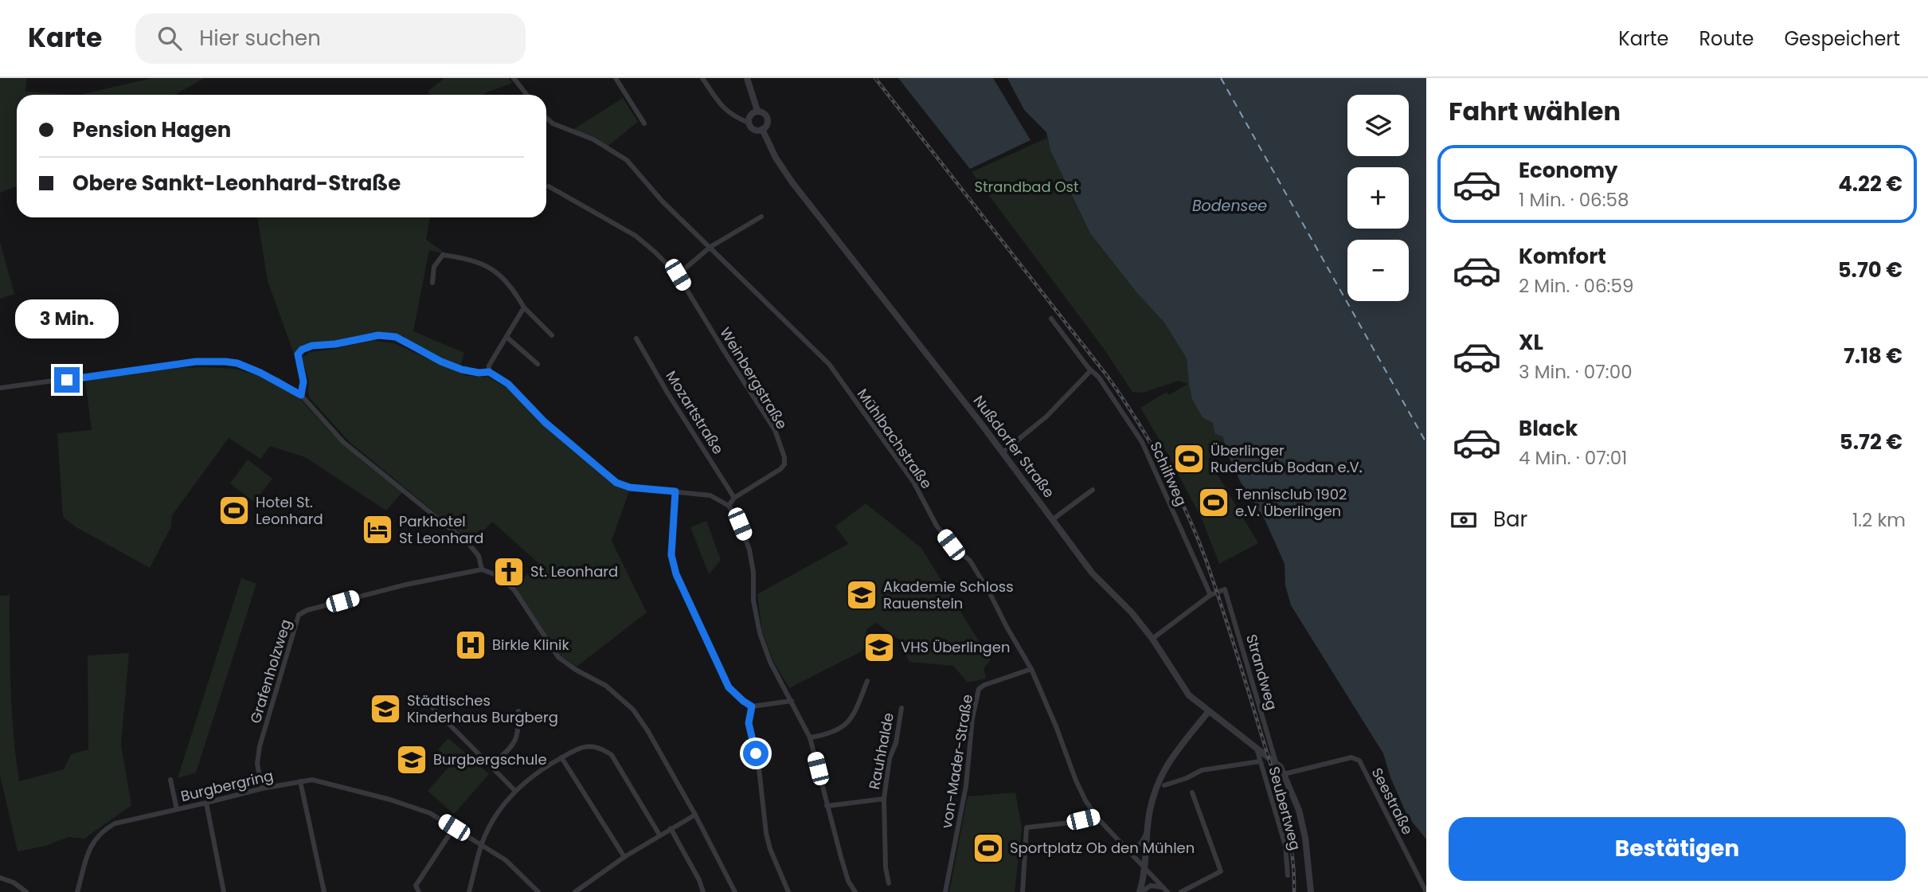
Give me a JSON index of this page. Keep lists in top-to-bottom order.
{
  "streets": {
    "street": [
      "Weinbergstraße",
      "Mozartstraße",
      "Mühlbachstraße",
      "Nußdorfer Straße",
      "Schilfweg",
      "Grafenholzweg",
      "Strandweg",
      "Rauhhalde",
      "von-Mader-Straße",
      "Burgbergring",
      "Seestraße",
      "Seubertweg"
    ]
  },
  "crossings": [
    ["Weinbergstraße", "Mozartstraße"],
    ["Mühlbachstraße", "von-Mader-Straße"],
    ["Nußdorfer Straße", "Strandweg"],
    ["Nußdorfer Straße", "Seestraße"],
    ["Nußdorfer Straße", "Seubertweg"],
    ["Schilfweg", "Strandweg"],
    ["Grafenholzweg", "Burgbergring"]
  ],
  "water": ["Bodensee"],
  "parks": ["Strandbad Ost"],
  "places": {
    "sports": [
      "Überlinger Ruderclub Bodan e.V.",
      "Tennisclub 1902 e.V. Überlingen",
      "Hotel St. Leonhard",
      "Sportplatz Ob den Mühlen"
    ],
    "hotel": ["Parkhotel St Leonhard"],
    "church": ["St. Leonhard"],
    "school or university": [
      "Akademie Schloss Rauenstein",
      "VHS Überlingen",
      "Städtisches Kinderhaus Burgberg",
      "Burgbergschule"
    ],
    "hospital": ["Birkle Klinik"]
  },
  "page": {
    "header": "Karte",
    "search": "Hier suchen",
    "nav": ["Karte", "Route", "Gespeichert"],
    "heading": "Fahrt wählen",
    "map_buttons": ["+", "−"],
    "banner": ["Pension Hagen", "Obere Sankt-Leonhard-Straße"],
    "list": [
      {
        "name": "Economy",
        "note": "1 Min. · 06:58",
        "value": "4.22 €"
      },
      {
        "name": "Komfort",
        "note": "2 Min. · 06:59",
        "value": "5.70 €"
      },
      {
        "name": "XL",
        "note": "3 Min. · 07:00",
        "value": "7.18 €"
      },
      {
        "name": "Black",
        "note": "4 Min. · 07:01",
        "value": "5.72 €"
      }
    ],
    "bubble": "3 Min.",
    "pay": ["Bar", "1.2 km"],
    "buttons": "Bestätigen"
  }
}
